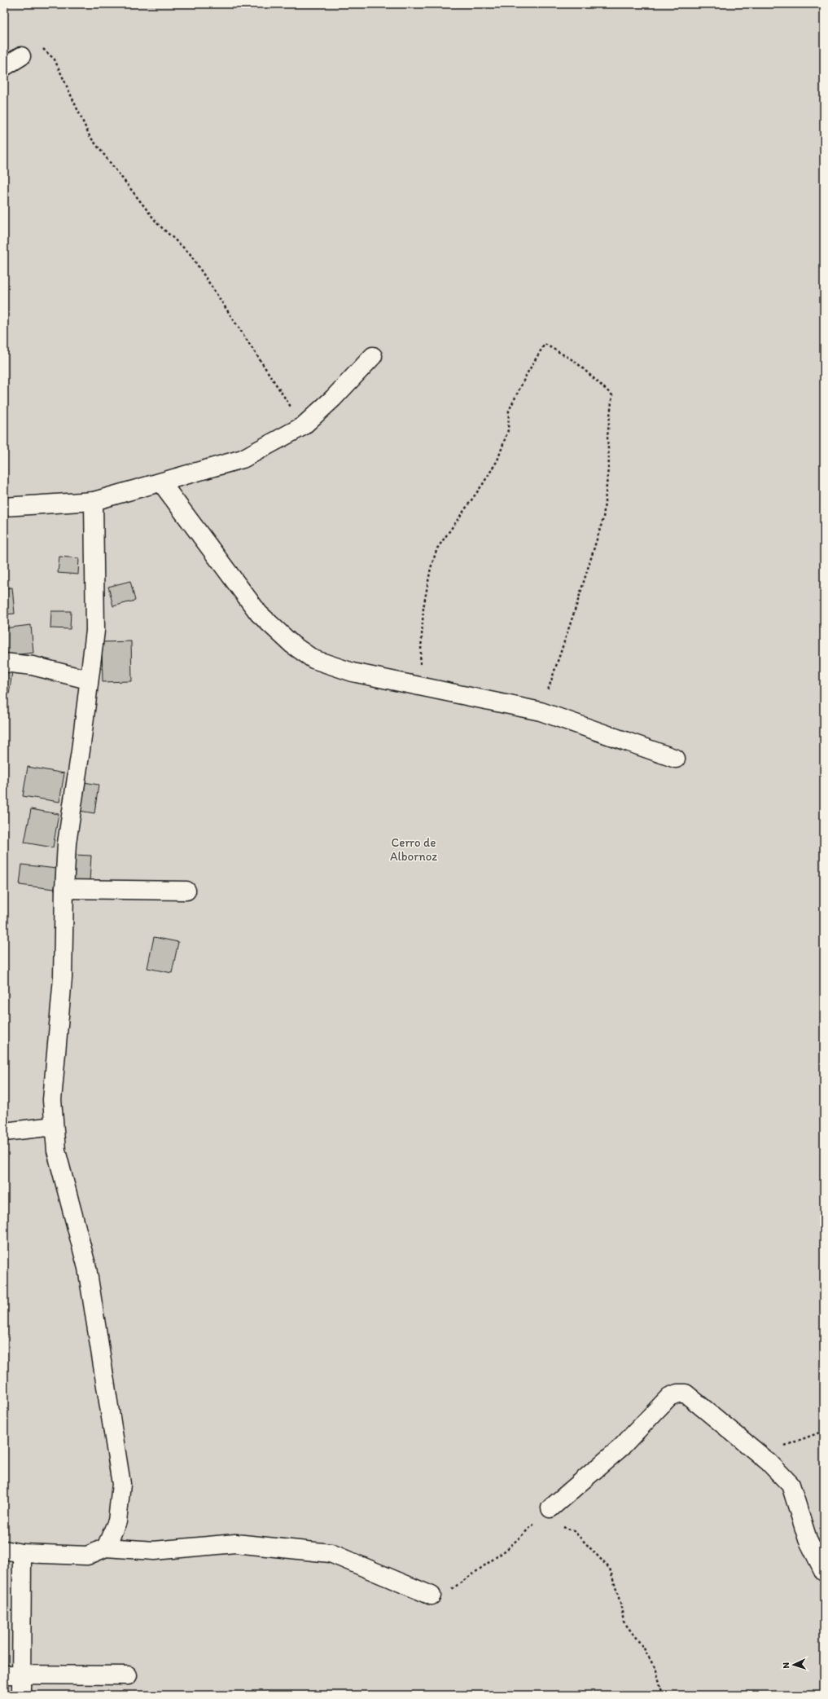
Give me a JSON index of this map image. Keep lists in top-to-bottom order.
{
  "parks": ["Cerro de Albornoz"],
  "north": "left"
}
